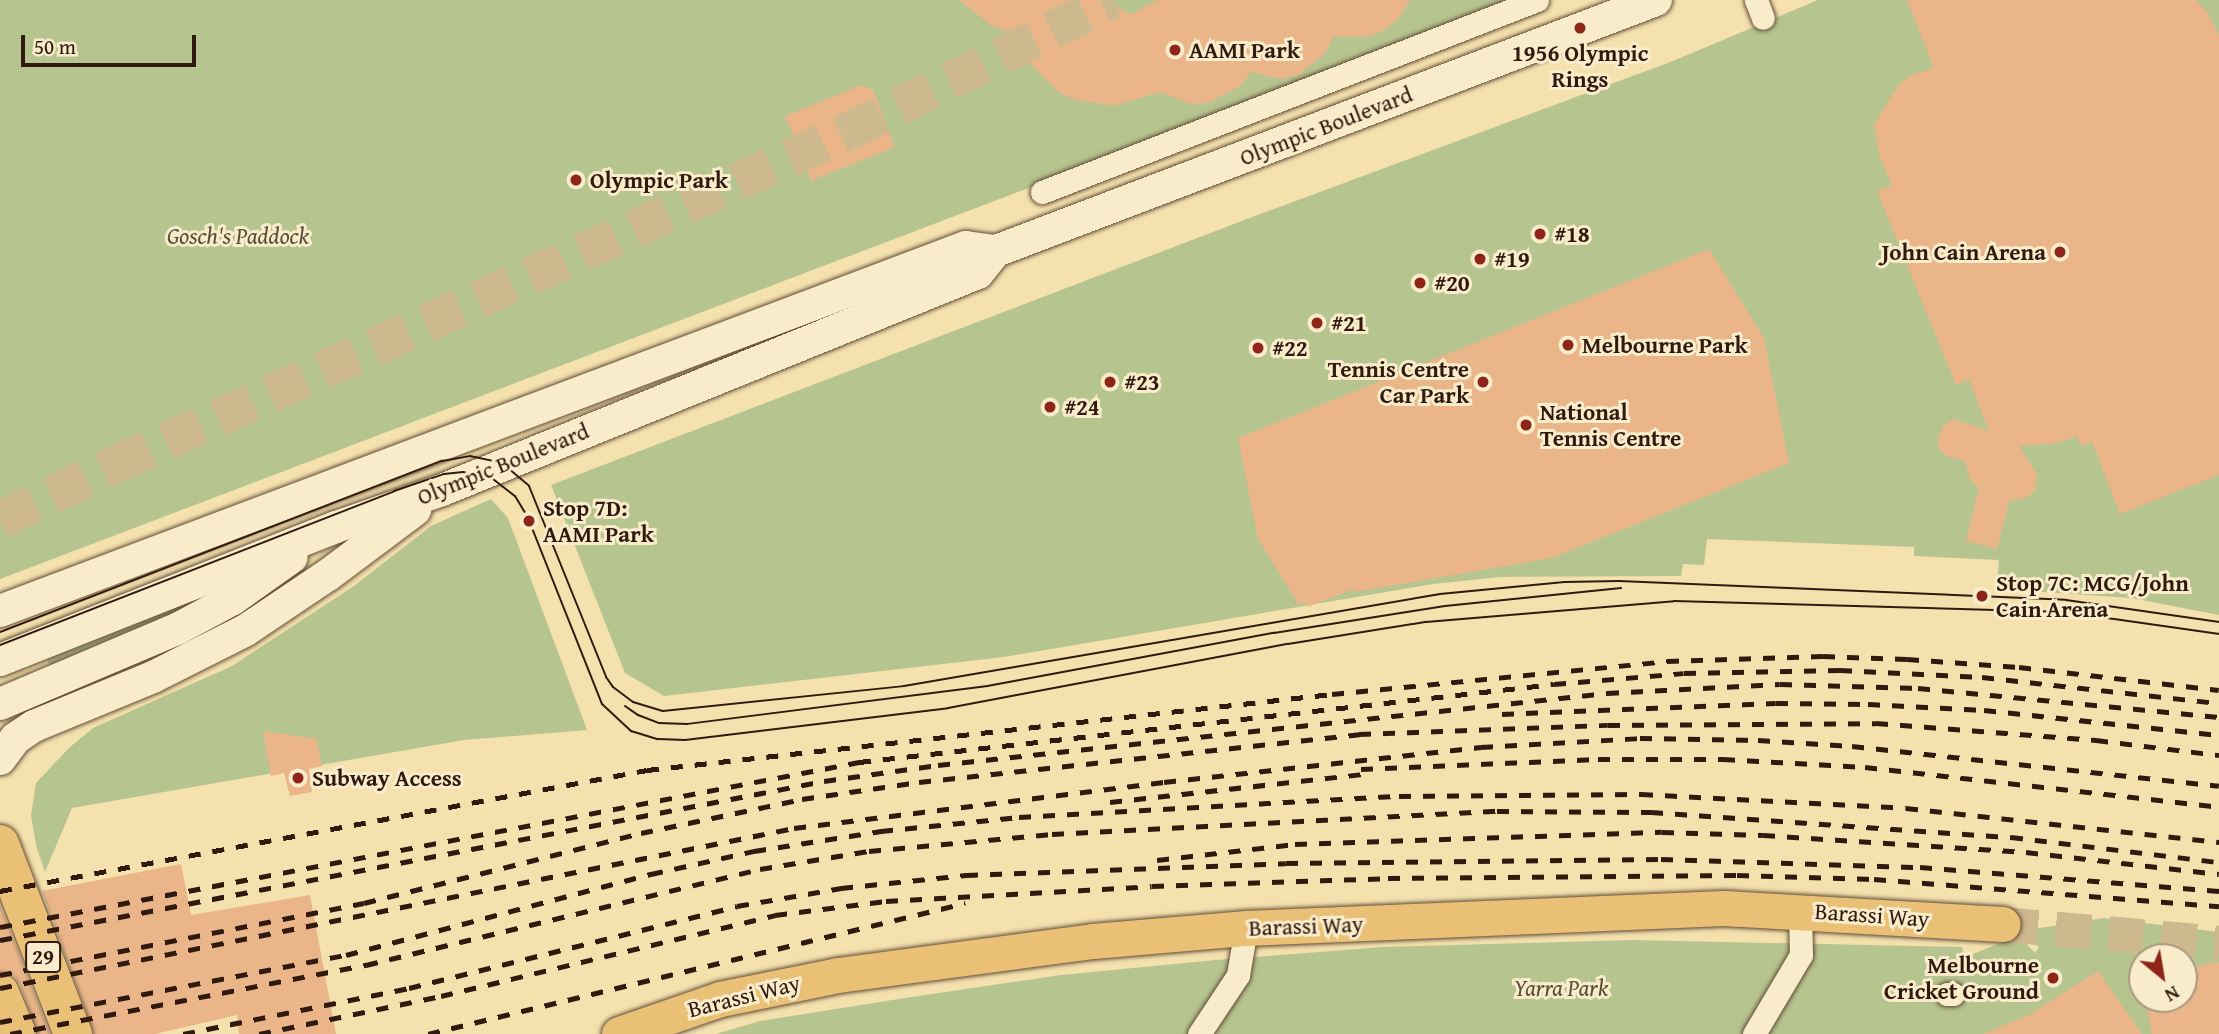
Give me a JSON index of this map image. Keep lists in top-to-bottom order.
{
  "streets": {
    "highway": ["29"],
    "main road": ["Olympic Boulevard", "Barassi Way"]
  },
  "parks": ["Gosch's Paddock", "Yarra Park"],
  "places": [
    "1956 Olympic Rings",
    "AAMI Park",
    "Olympic Park",
    "#18",
    "John Cain Arena",
    "#19",
    "#20",
    "#21",
    "Melbourne Park",
    "#22",
    "#23",
    "Tennis Centre Car Park",
    "#24",
    "National Tennis Centre",
    "Stop 7D: AAMI Park",
    "Stop 7C: MCG/John Cain Arena",
    "Subway Access",
    "Melbourne Cricket Ground"
  ],
  "scale_bar": "50 m",
  "north": "bottom right"
}
